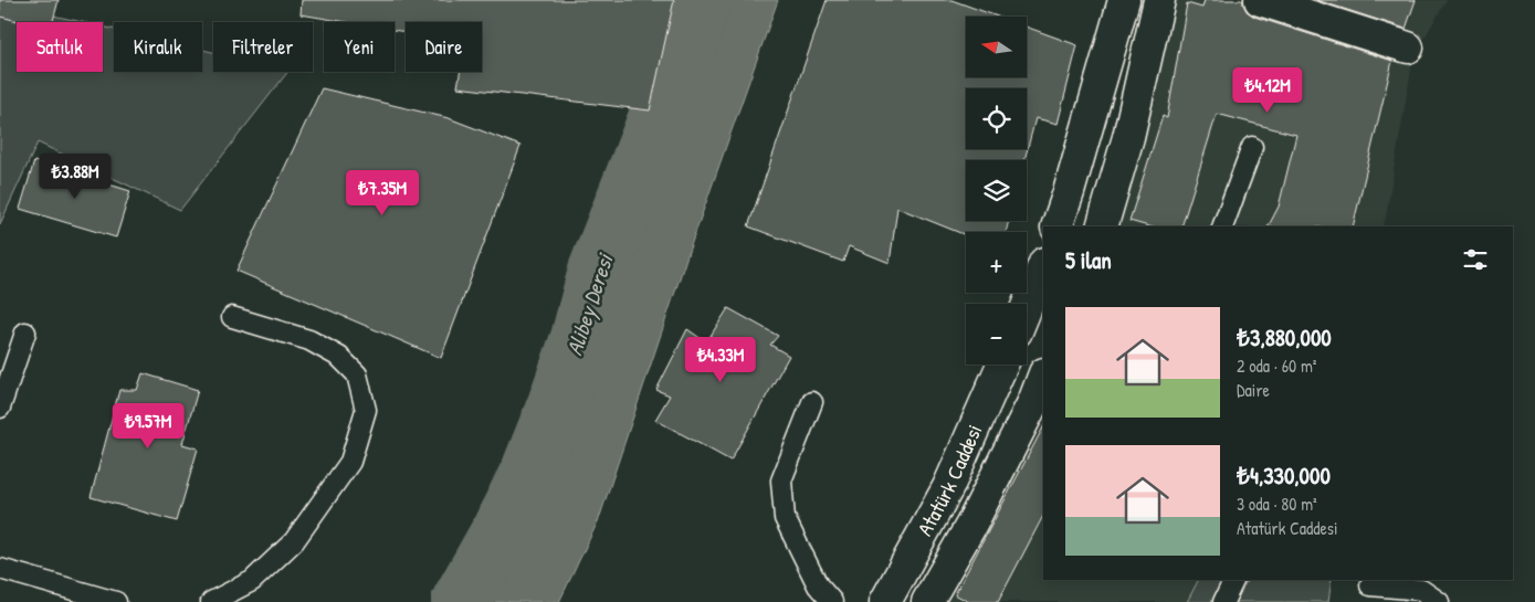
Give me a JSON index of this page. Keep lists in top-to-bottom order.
{
  "streets": {
    "main road": ["Atatürk Caddesi"]
  },
  "water": ["Alibey Deresi"],
  "north": "left",
  "page": {
    "map_buttons": ["+", "−"],
    "chip": [
      "Satılık",
      "Kiralık",
      "Filtreler",
      "Yeni",
      "Daire"
    ],
    "price": [
      "₺4.12M",
      "₺3.88M",
      "₺7.35M",
      "₺4.33M",
      "₺9.57M"
    ],
    "heading": "5 ilan",
    "list": [
      {
        "name": "₺3,880,000",
        "note": "2 oda · 60 m² · Daire"
      },
      {
        "name": "₺4,330,000",
        "note": "3 oda · 80 m² · Atatürk Caddesi"
      }
    ]
  }
}
